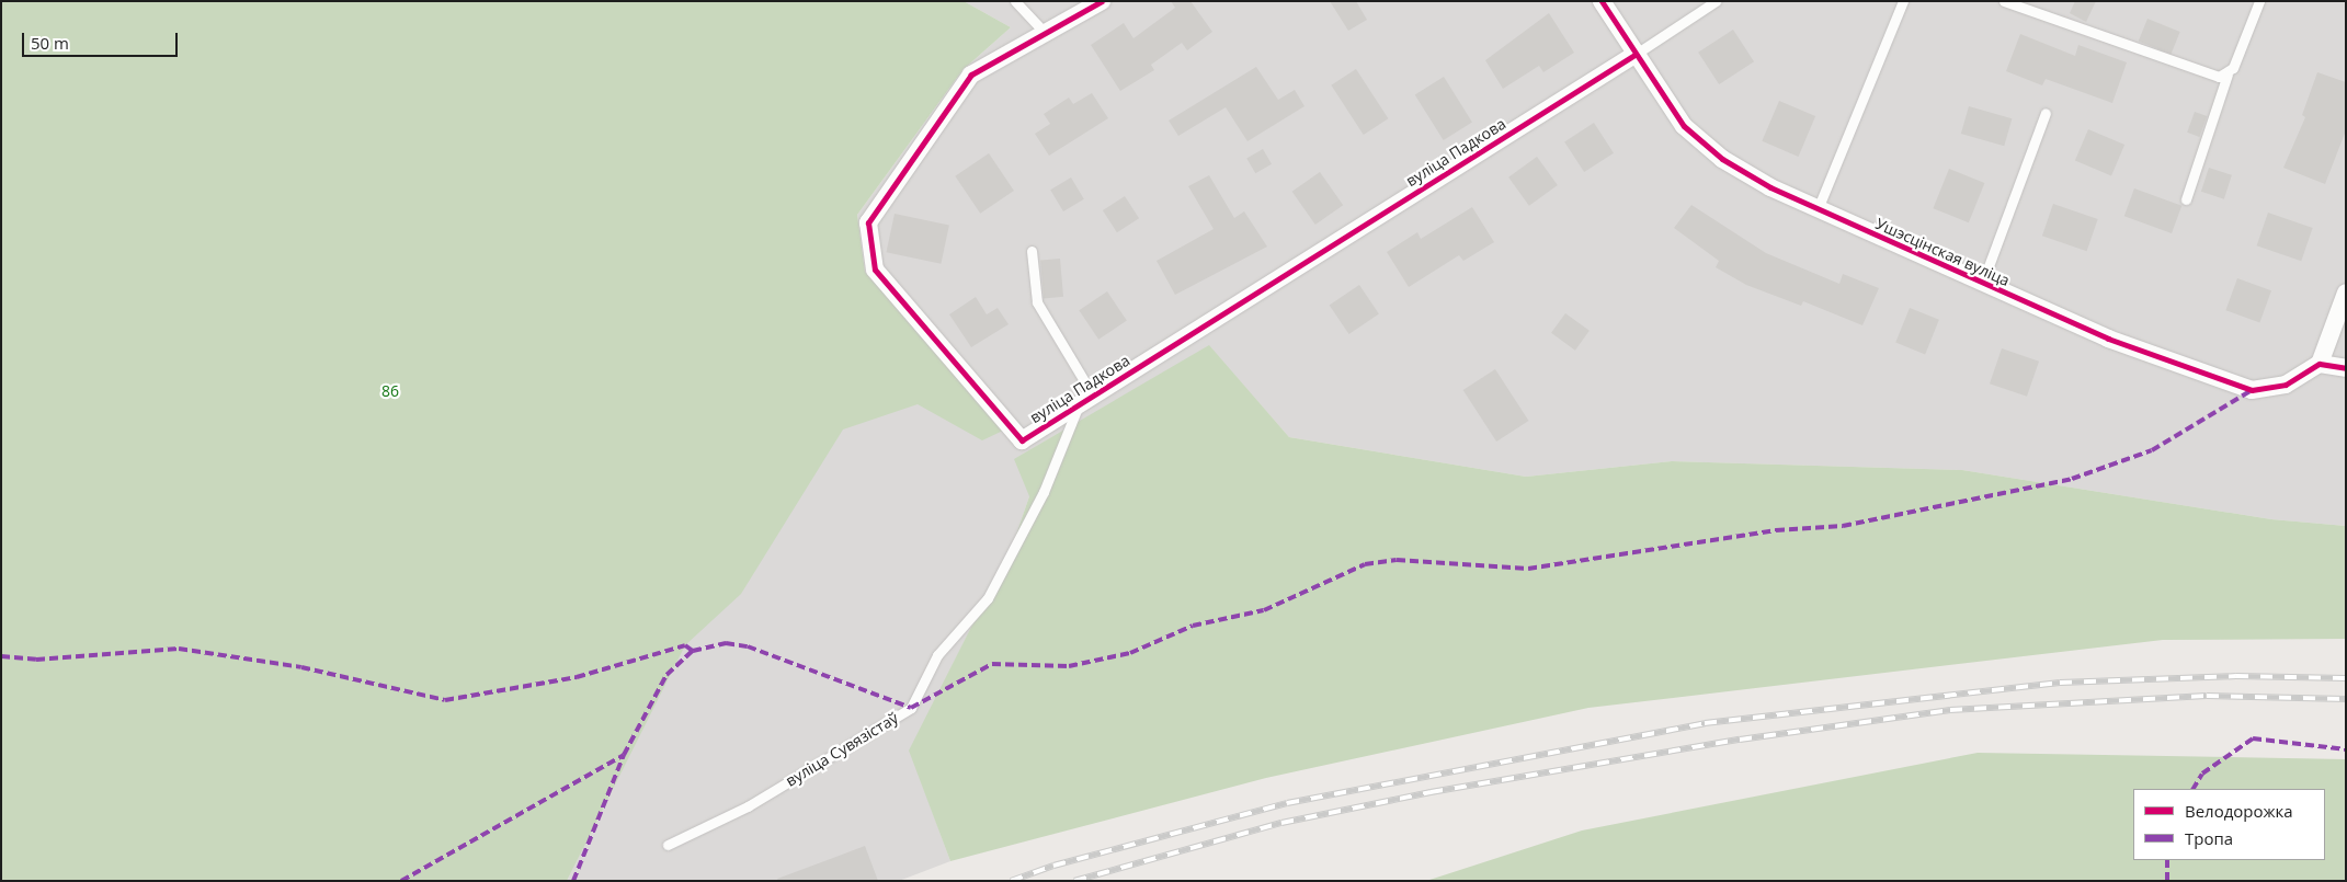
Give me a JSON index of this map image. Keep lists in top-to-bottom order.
{
  "streets": {
    "street": ["вуліца Падкова", "Ушэсцінская вуліца"],
    "lane": ["вуліца Сувязістаў"]
  },
  "crossings": [
    ["вуліца Падкова", "Ушэсцінская вуліца"],
    ["вуліца Падкова", "вуліца Сувязістаў"]
  ],
  "parks": ["86"],
  "legend": ["Велодорожка", "Тропа"],
  "scale_bar": "50 m"
}
